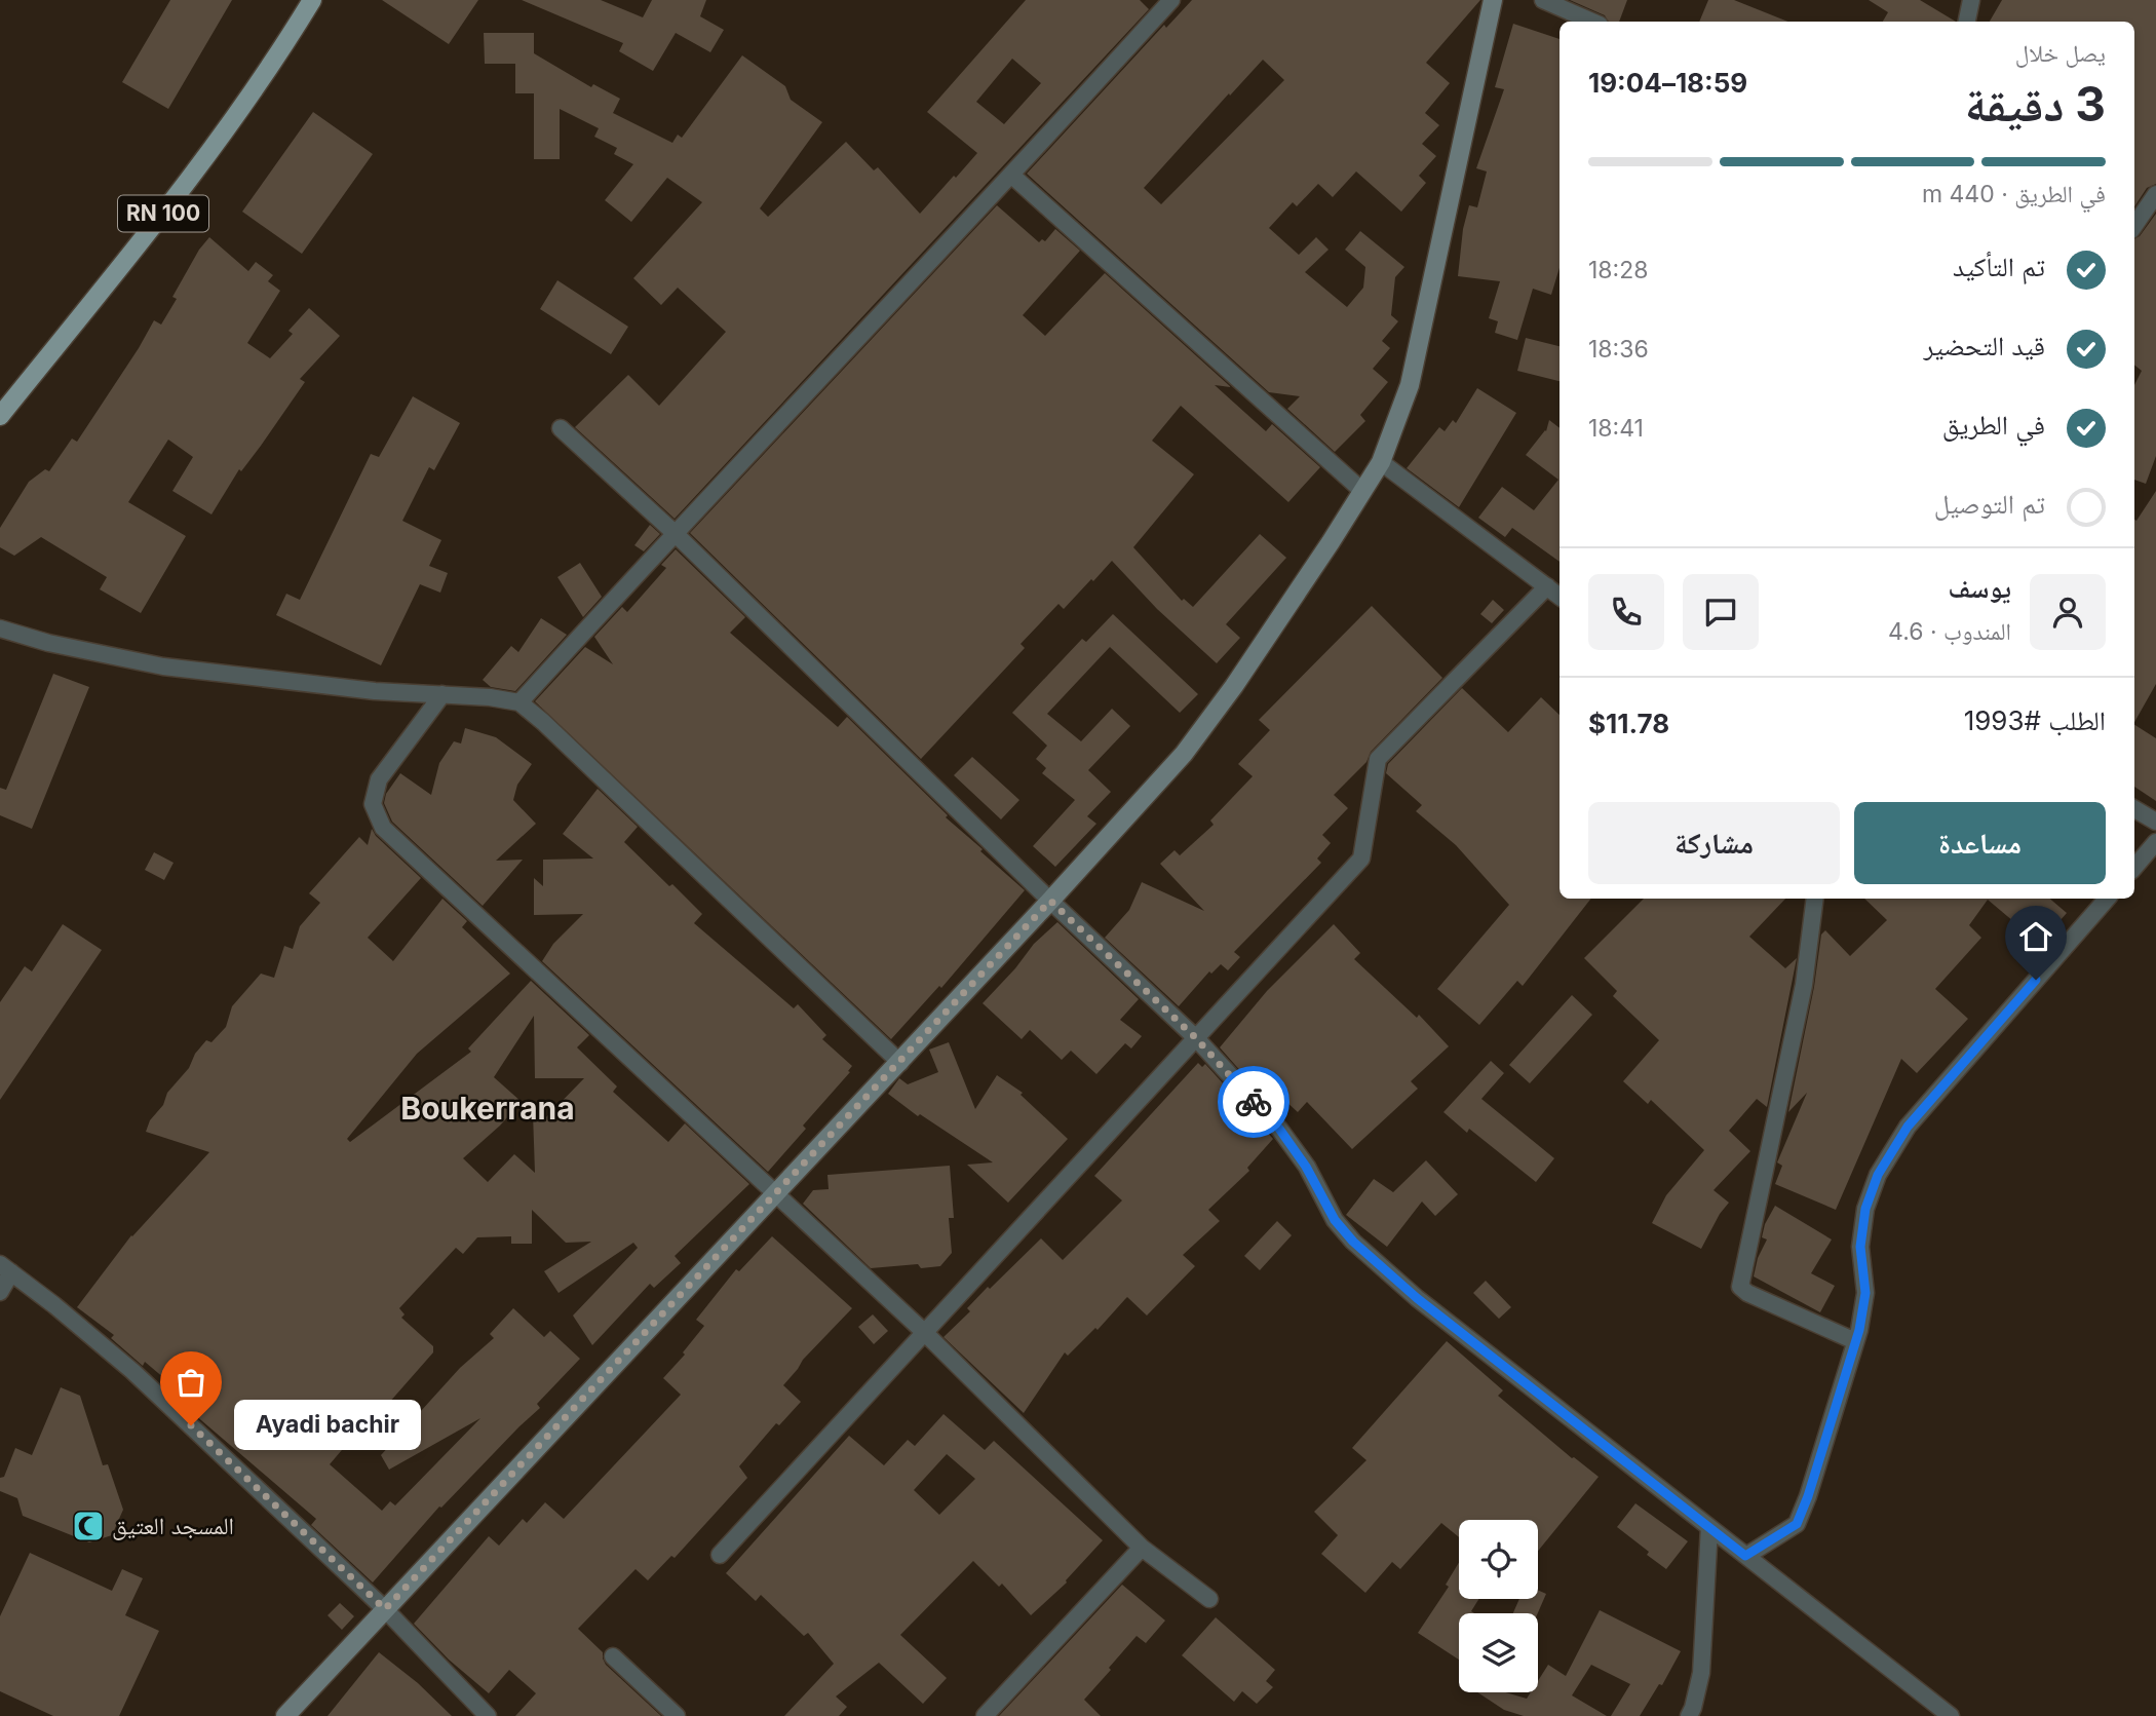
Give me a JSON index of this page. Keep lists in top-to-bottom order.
{
  "streets": {
    "main road": ["RN 100"]
  },
  "districts": ["Boukerrana"],
  "places": {
    "other": ["Ayadi bachir"],
    "mosque": ["المسجد العتيق"]
  },
  "page": {
    "heading": ["3 دقيقة", "يصل خلال", "18:59–19:04"],
    "panel": [
      "يوسف",
      "المندوب · 4.6",
      "الطلب #1993",
      "$11.78"
    ],
    "bar": "في الطريق · 440 m",
    "list": [
      ["تم التأكيد", "18:28"],
      ["قيد التحضير", "18:36"],
      ["في الطريق", "18:41"],
      "تم التوصيل"
    ],
    "buttons": ["مساعدة", "مشاركة"],
    "bubble": "Ayadi bachir"
  }
}
